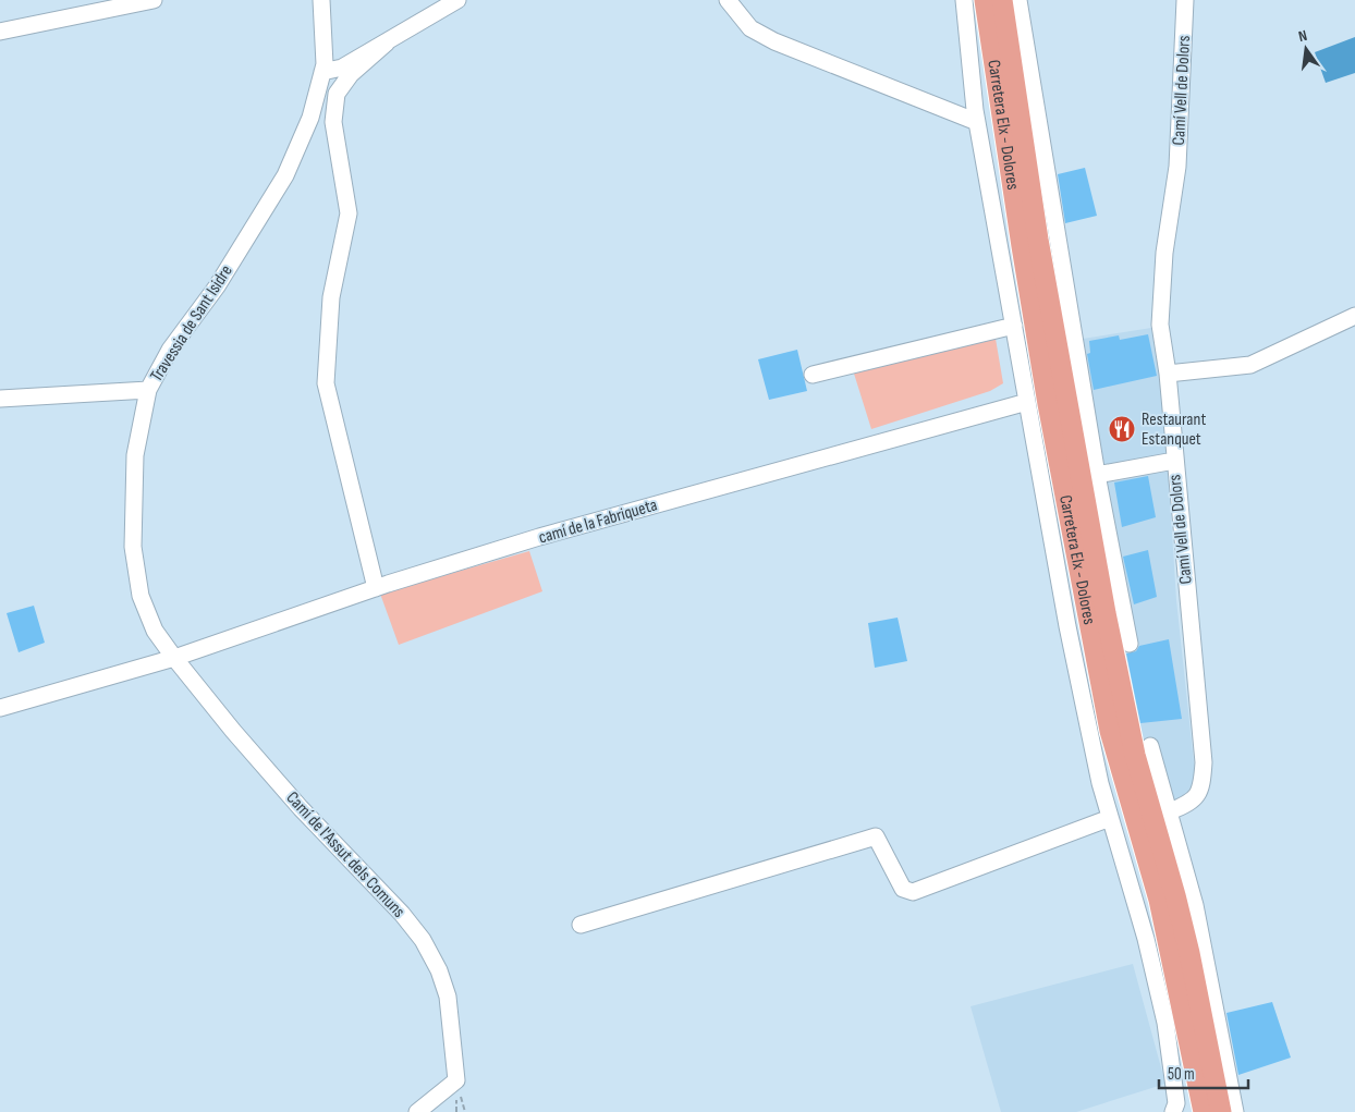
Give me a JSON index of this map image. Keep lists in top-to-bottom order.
{
  "streets": {
    "main road": ["Carretera Elx - Dolores"],
    "street": [
      "Camí Vell de Dolors",
      "Travessia de Sant Isidre",
      "camí de la Fabriqueta",
      "Camí de l'Assut dels Comuns"
    ]
  },
  "crossings": [
    ["Travessia de Sant Isidre", "camí de la Fabriqueta"],
    ["Travessia de Sant Isidre", "Camí de l'Assut dels Comuns"],
    ["camí de la Fabriqueta", "Camí de l'Assut dels Comuns"]
  ],
  "places": {
    "restaurant": ["Restaurant Estanquet"]
  },
  "scale_bar": "50 m",
  "north": "top"
}
